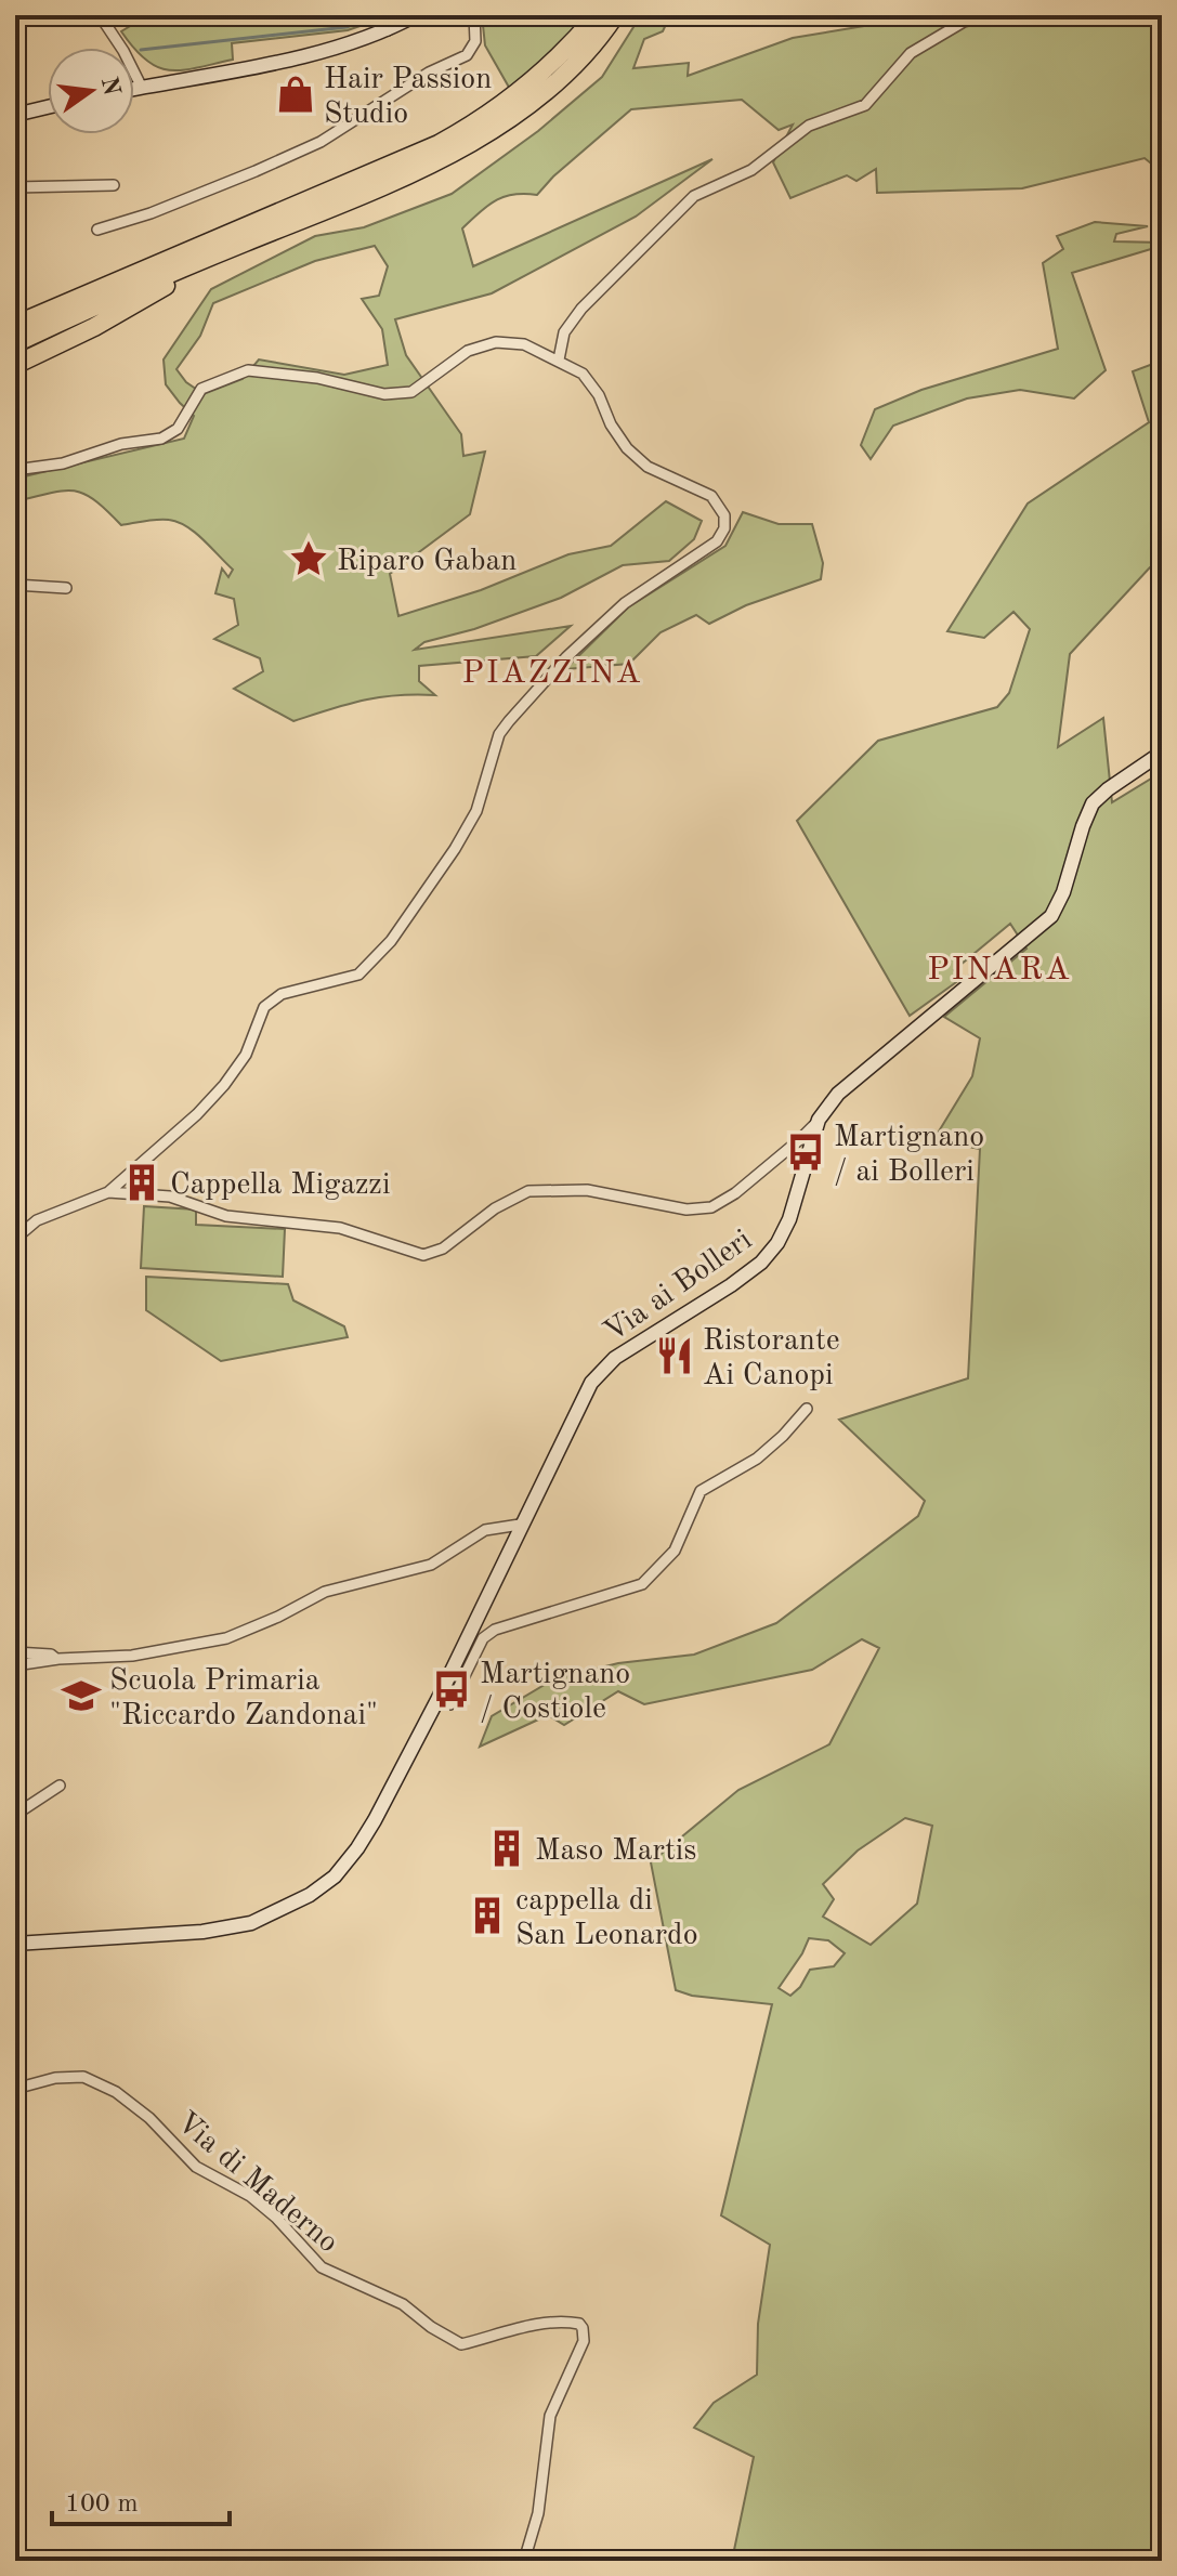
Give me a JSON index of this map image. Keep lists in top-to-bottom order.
{
  "streets": {
    "street": ["Via ai Bolleri", "Via di Maderno"]
  },
  "districts": ["PIAZZINA", "PINARA"],
  "places": {
    "shop": ["Hair Passion Studio"],
    "place": ["Riparo Gaban"],
    "bus stop": ["Martignano / ai Bolleri", "Martignano / Costiole"],
    "building": ["Cappella Migazzi", "Maso Martis", "cappella di San Leonardo"],
    "restaurant": ["Ristorante Ai Canopi"],
    "school or university": ["Scuola Primaria \"Riccardo Zandonai\""]
  },
  "scale_bar": "100 m",
  "north": "right"
}
